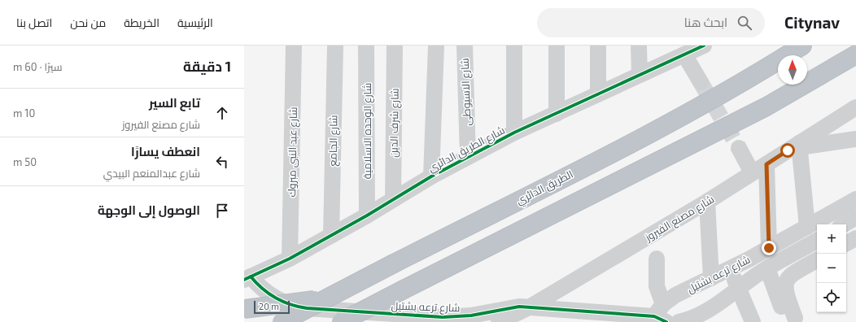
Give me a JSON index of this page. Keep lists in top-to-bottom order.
{
  "streets": {
    "highway": ["الطريق الدائري"],
    "street": [
      "شارع الاسيوطى",
      "شارع شرف الدين",
      "شارع الوحده الاسلامية",
      "شارع الجامع",
      "شارع الطريق الدائري",
      "شارع عبد النبى مبروك",
      "شارع مصنع الفيروز",
      "شارع ترعه بشتيل"
    ]
  },
  "crossings": [
    ["شارع الاسيوطى", "شارع الطريق الدائري"],
    ["شارع شرف الدين", "شارع الطريق الدائري"],
    ["شارع الوحده الاسلامية", "شارع الطريق الدائري"],
    ["شارع الجامع", "شارع الطريق الدائري"],
    ["شارع الطريق الدائري", "شارع عبد النبى مبروك"],
    ["شارع الطريق الدائري", "شارع ترعه بشتيل"],
    ["شارع مصنع الفيروز", "شارع ترعه بشتيل"]
  ],
  "scale_bar": "20 m",
  "north": "top",
  "page": {
    "header": "Citynav",
    "search": "ابحث هنا",
    "nav": [
      "الرئيسية",
      "الخريطة",
      "من نحن",
      "اتصل بنا"
    ],
    "heading": ["1 دقيقة", "سيرًا · 60 m"],
    "list": [
      ["تابع السير", "شارع مصنع الفيروز", "10 m"],
      ["انعطف يسارًا", "شارع عبدالمنعم البيدي", "50 m"],
      "الوصول إلى الوجهة"
    ],
    "map_buttons": ["+", "−"],
    "scale": "20 m"
  }
}
